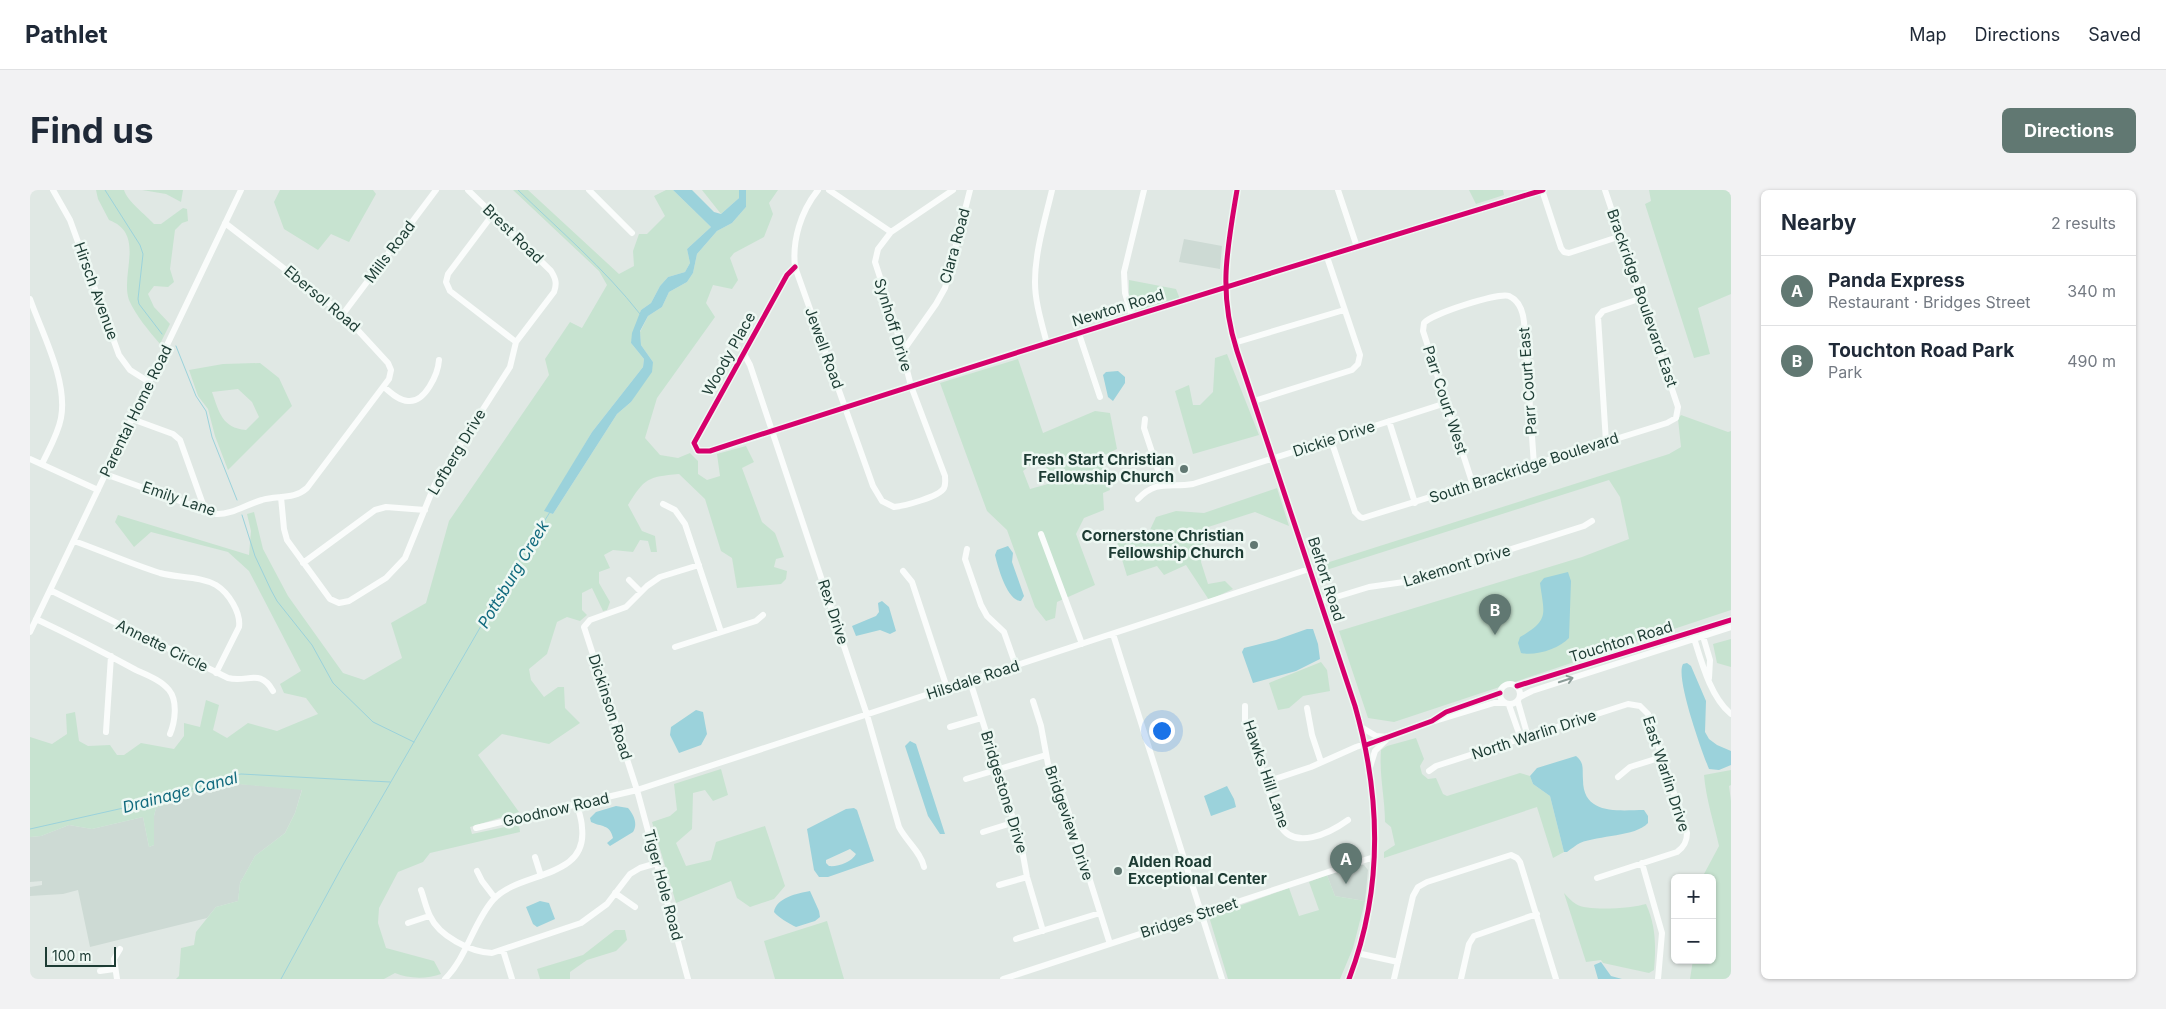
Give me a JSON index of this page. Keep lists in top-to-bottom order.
{
  "streets": {
    "street": [
      "Brest Road",
      "Clara Road",
      "Mills Road",
      "Hirsch Avenue",
      "Brackridge Boulevard East",
      "Ebersol Road",
      "Newton Road",
      "Synhoff Drive",
      "Jewell Road",
      "Woody Place",
      "Parr Court East",
      "Parr Court West",
      "Parental Home Road",
      "Dickie Drive",
      "Lofberg Drive",
      "South Brackridge Boulevard",
      "Emily Lane",
      "Lakemont Drive",
      "Belfort Road",
      "Rex Drive",
      "Touchton Road",
      "Annette Circle",
      "Hilsdale Road",
      "Dickinson Road",
      "North Warlin Drive",
      "Hawks Hill Lane",
      "East Warlin Drive",
      "Bridgestone Drive",
      "Goodnow Road",
      "Bridgeview Drive",
      "Tiger Hole Road",
      "Bridges Street"
    ]
  },
  "crossings": [
    ["Brest Road", "Lofberg Drive"],
    ["Clara Road", "Synhoff Drive"],
    ["Mills Road", "Ebersol Road"],
    ["Hirsch Avenue", "Parental Home Road"],
    ["Brackridge Boulevard East", "South Brackridge Boulevard"],
    ["Ebersol Road", "Parental Home Road"],
    ["Ebersol Road", "Emily Lane"],
    ["Newton Road", "Synhoff Drive"],
    ["Newton Road", "Jewell Road"],
    ["Newton Road", "Woody Place"],
    ["Newton Road", "Belfort Road"],
    ["Newton Road", "Rex Drive"],
    ["Synhoff Drive", "Jewell Road"],
    ["Jewell Road", "Woody Place"],
    ["Woody Place", "Rex Drive"],
    ["Parr Court East", "Parr Court West"],
    ["Parr Court East", "South Brackridge Boulevard"],
    ["Parr Court West", "Dickie Drive"],
    ["Parr Court West", "South Brackridge Boulevard"],
    ["Parental Home Road", "Emily Lane"],
    ["Parental Home Road", "Annette Circle"],
    ["Dickie Drive", "South Brackridge Boulevard"],
    ["Dickie Drive", "Belfort Road"],
    ["Lakemont Drive", "Belfort Road"],
    ["Belfort Road", "Touchton Road"],
    ["Belfort Road", "Hilsdale Road"],
    ["Belfort Road", "Bridges Street"],
    ["Rex Drive", "Hilsdale Road"],
    ["Touchton Road", "Hawks Hill Lane"],
    ["Hilsdale Road", "Dickinson Road"],
    ["Hilsdale Road", "Bridgestone Drive"],
    ["Hilsdale Road", "Goodnow Road"],
    ["Hilsdale Road", "Tiger Hole Road"],
    ["Dickinson Road", "Goodnow Road"],
    ["Dickinson Road", "Tiger Hole Road"],
    ["North Warlin Drive", "East Warlin Drive"],
    ["Goodnow Road", "Tiger Hole Road"],
    ["Bridgeview Drive", "Bridges Street"]
  ],
  "water": ["Pottsburg Creek", "Drainage Canal"],
  "places": ["Fresh Start Christian Fellowship Church", "Cornerstone Christian Fellowship Church", "Alden Road Exceptional Center"],
  "scale_bar": "100 m",
  "page": {
    "header": "Pathlet",
    "nav": ["Map", "Directions", "Saved"],
    "buttons": "Directions",
    "title": "Find us",
    "heading": ["Nearby", "2 results"],
    "list": [
      {
        "mark": "A",
        "name": "Panda Express",
        "note": "Restaurant · Bridges Street",
        "value": "340 m"
      },
      {
        "mark": "B",
        "name": "Touchton Road Park",
        "note": "Park",
        "value": "490 m"
      }
    ],
    "pins": ["B", "A"],
    "map_buttons": ["+", "−"],
    "scale": "100 m"
  }
}
